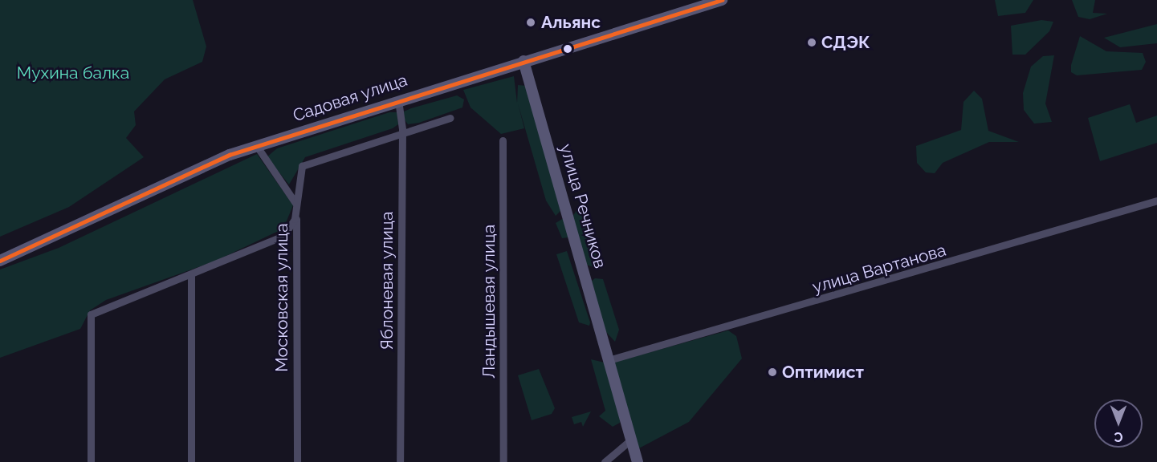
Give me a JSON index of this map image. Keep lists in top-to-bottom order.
{
  "streets": {
    "main road": ["Садовая улица", "улица Речников"],
    "street": [
      "улица Вартанова",
      "Яблоневая улица",
      "Московская улица",
      "Ландышевая улица"
    ]
  },
  "crossings": [
    ["Садовая улица", "улица Речников"],
    ["Садовая улица", "Яблоневая улица"],
    ["Садовая улица", "Московская улица"],
    ["улица Речников", "улица Вартанова"]
  ],
  "parks": ["Мухина балка"],
  "places": ["Альянс", "СДЭК", "Оптимист"],
  "north": "bottom"
}
